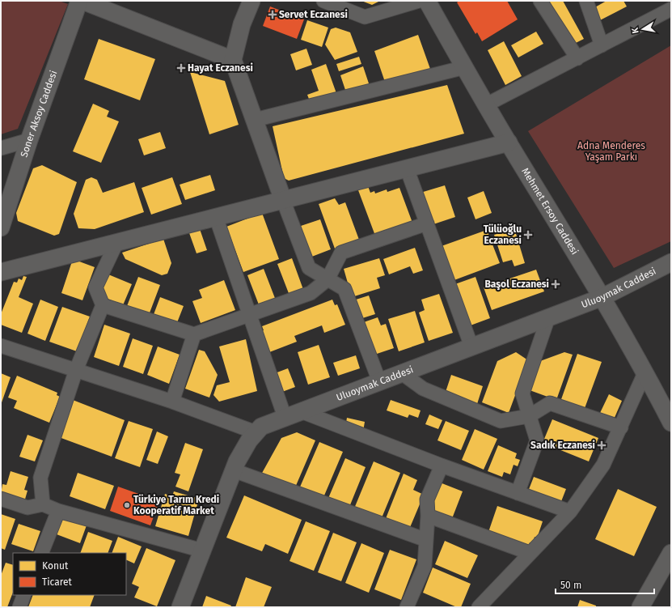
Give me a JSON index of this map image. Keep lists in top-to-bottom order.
{
  "streets": {
    "street": ["Soner Aksoy Caddesi", "Mehmet Ersoy Caddesi", "Uluoymak Caddesi"]
  },
  "crossings": [
    ["Mehmet Ersoy Caddesi", "Uluoymak Caddesi"]
  ],
  "parks": ["Adna Menderes Yaşam Parkı"],
  "places": {
    "health": [
      "Servet Eczanesi",
      "Hayat Eczanesi",
      "Tülüoğlu Eczanesi",
      "Başol Eczanesi",
      "Sadık Eczanesi"
    ],
    "other": ["Türkiye Tarım Kredi Kooperatif Market"]
  },
  "legend": ["Konut", "Ticaret"],
  "scale_bar": "50 m",
  "north": "left"
}
